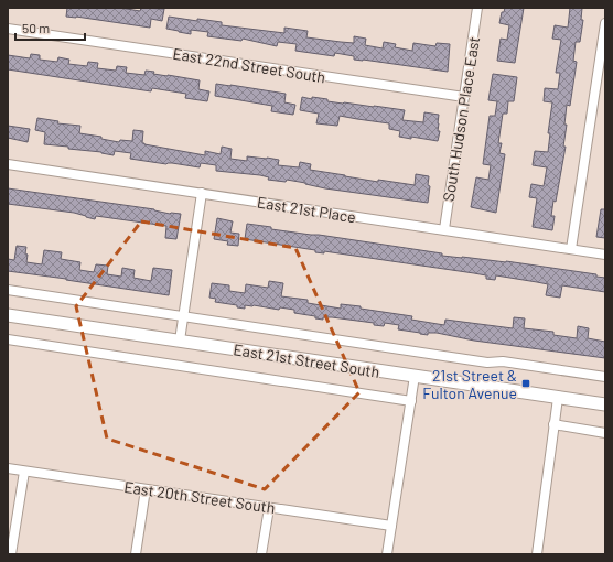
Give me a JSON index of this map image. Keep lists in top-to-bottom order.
{
  "streets": {
    "main road": ["East 21st Street South"],
    "street": [
      "East 22nd Street South",
      "South Hudson Place East",
      "East 21st Place",
      "East 20th Street South"
    ]
  },
  "crossings": [
    ["East 22nd Street South", "South Hudson Place East"],
    ["South Hudson Place East", "East 21st Place"]
  ],
  "places": {
    "transit": ["21st Street & Fulton Avenue"]
  },
  "scale_bar": "50 m"
}
